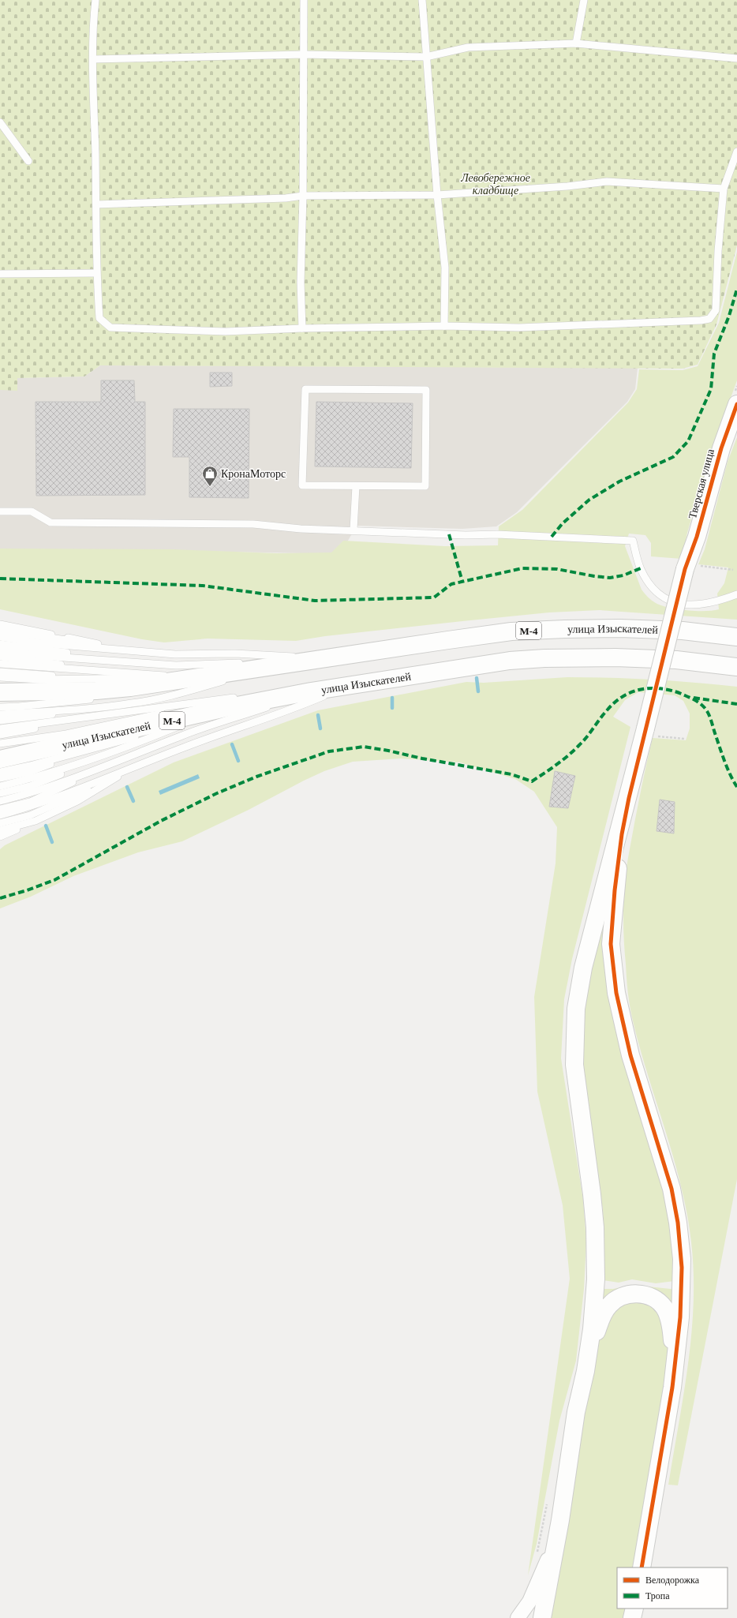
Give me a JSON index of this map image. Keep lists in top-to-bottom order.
{
  "streets": {
    "main road": ["Тверская улица", "улица Изыскателей", "М-4"]
  },
  "parks": ["Левобережное кладбище"],
  "places": {
    "shop": ["КронаМоторс"]
  },
  "legend": ["Велодорожка", "Тропа"]
}
